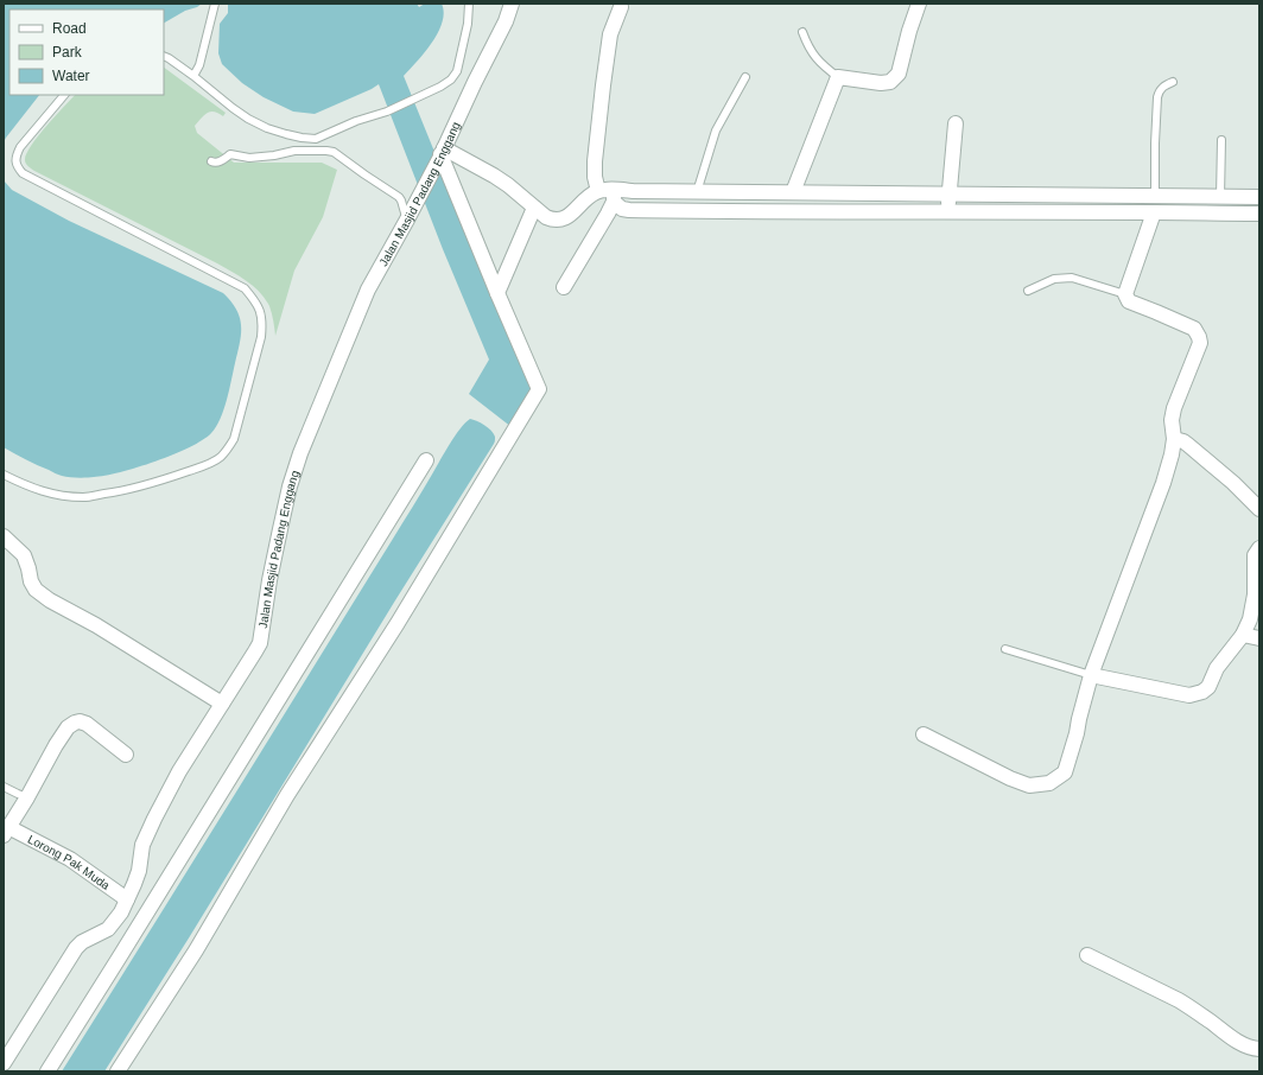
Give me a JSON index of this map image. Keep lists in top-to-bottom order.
{
  "streets": {
    "street": ["Jalan Masjid Padang Enggang", "Lorong Pak Muda"]
  },
  "crossings": [
    ["Jalan Masjid Padang Enggang", "Lorong Pak Muda"]
  ],
  "legend": ["Road", "Park", "Water"]
}
